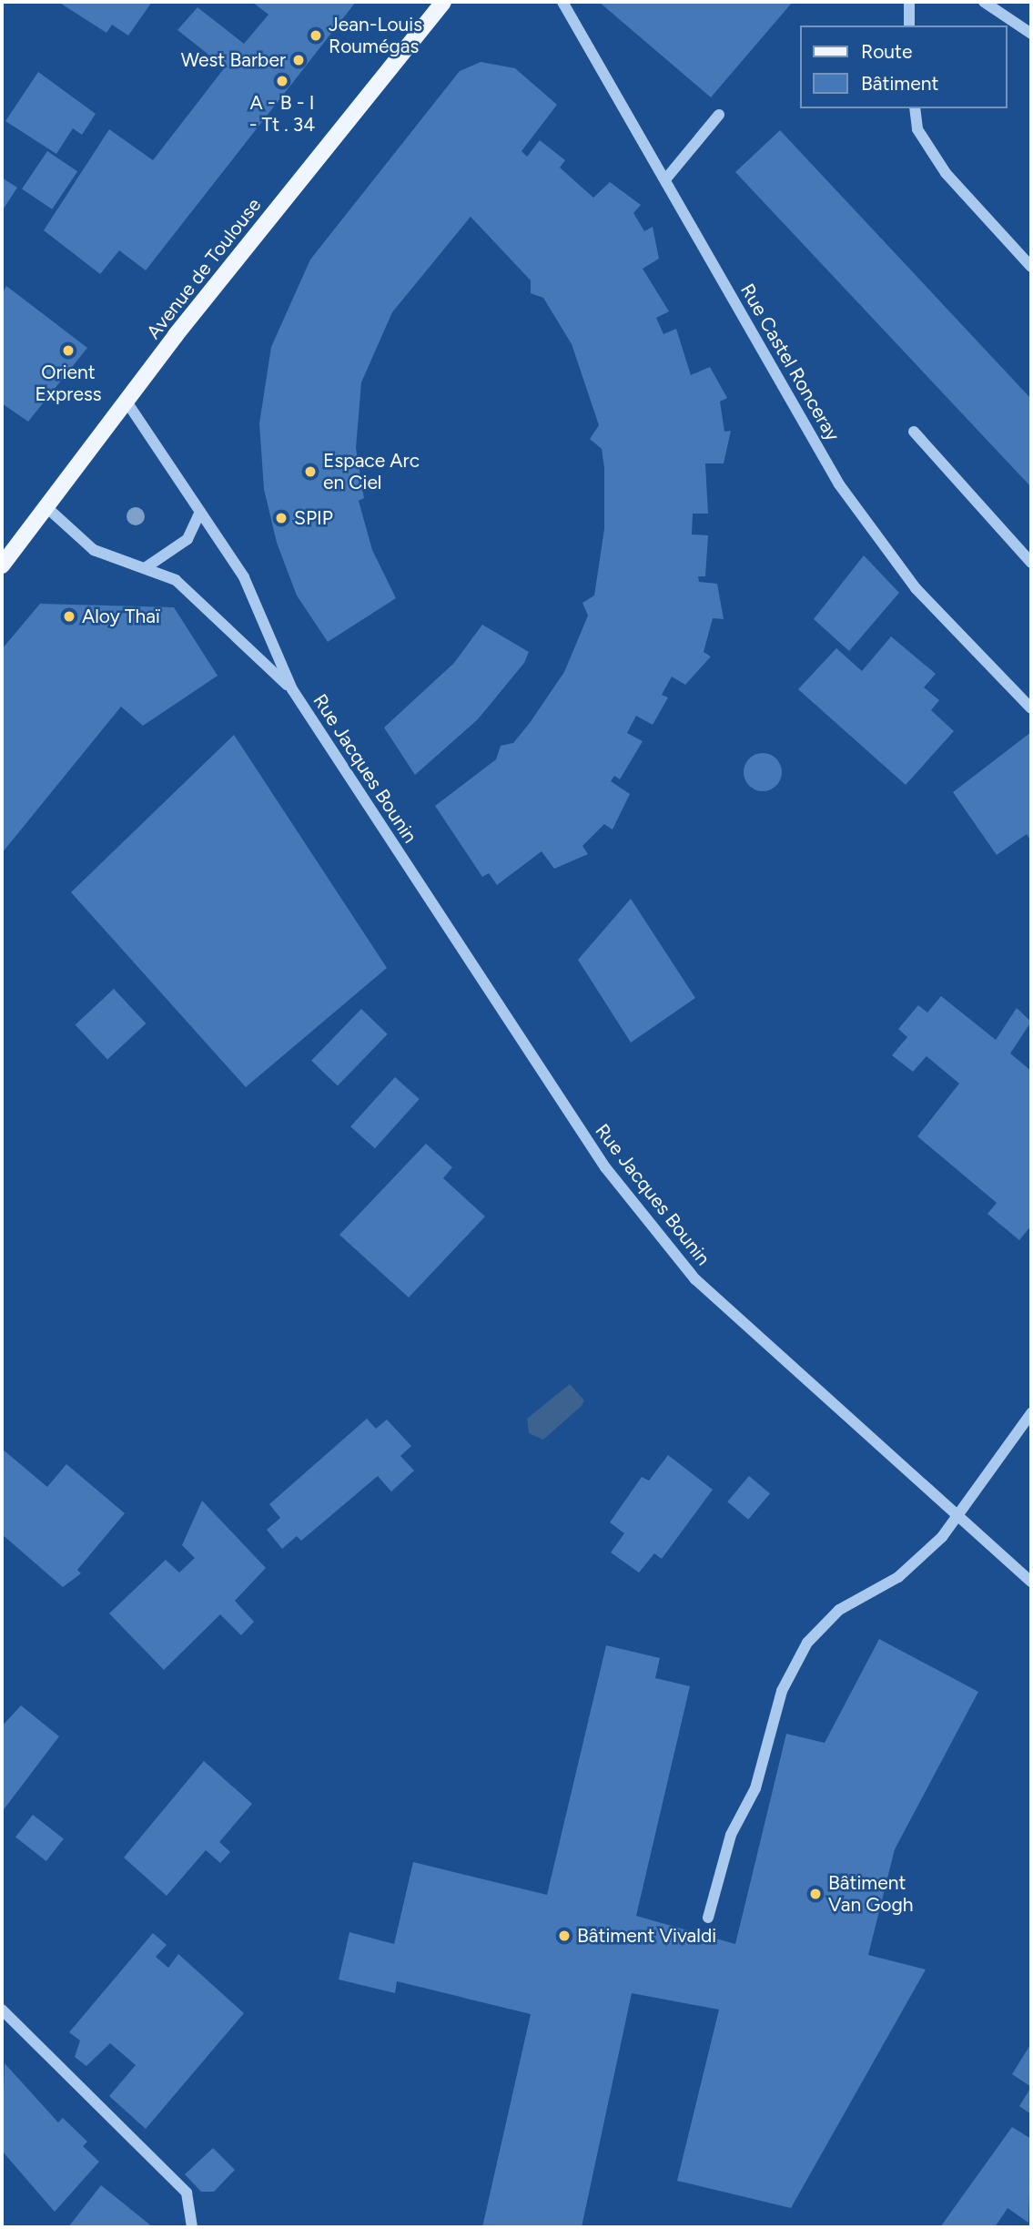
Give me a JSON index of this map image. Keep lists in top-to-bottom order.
{
  "streets": {
    "main road": ["Avenue de Toulouse"],
    "street": ["Rue Castel Ronceray", "Rue Jacques Bounin"]
  },
  "crossings": [
    ["Avenue de Toulouse", "Rue Jacques Bounin"]
  ],
  "places": [
    "Jean-Louis Roumégas",
    "West Barber",
    "A - B - I - Tt . 34",
    "Orient Express",
    "Espace Arc en Ciel",
    "SPIP",
    "Aloy Thaï",
    "Bâtiment Van Gogh",
    "Bâtiment Vivaldi"
  ],
  "legend": ["Route", "Bâtiment"]
}
